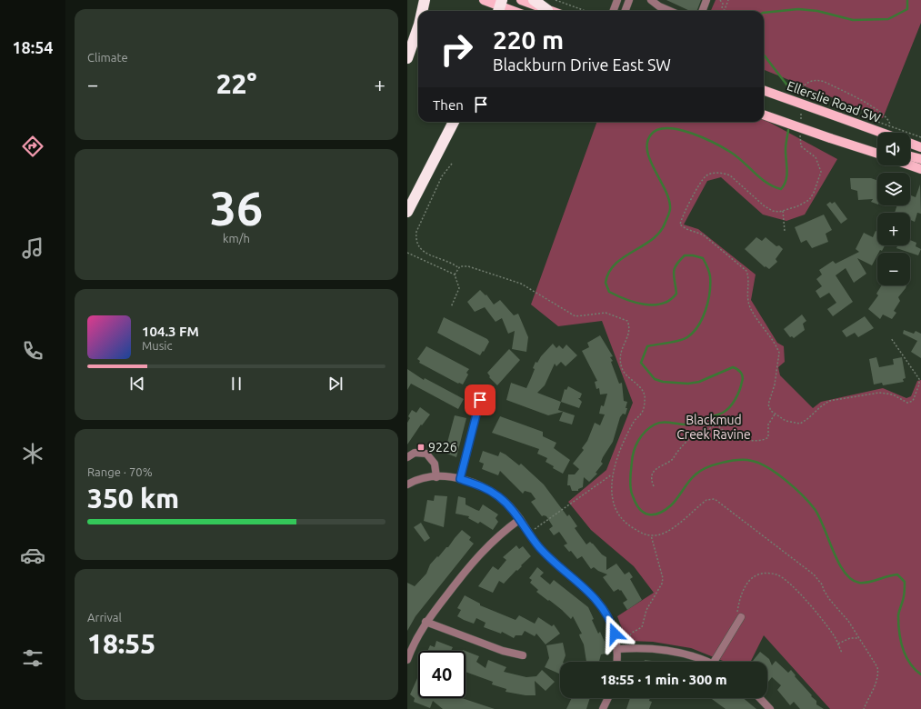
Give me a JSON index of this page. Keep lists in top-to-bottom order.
{
  "streets": {
    "main road": ["Ellerslie Road SW"]
  },
  "parks": ["Blackmud Creek Ravine"],
  "places": {
    "transit": ["9226"]
  },
  "page": {
    "tabs": "18:54",
    "tile": [
      "Climate",
      ["36", "km/h"],
      ["Range · 70%", "350 km"],
      ["Arrival", "18:55"]
    ],
    "turn": ["220 m", "Blackburn Drive East SW"],
    "heat": ["−", "22°", "+"],
    "then": "Then",
    "map_buttons": ["+", "−"],
    "song": ["104.3 FM", "Music"],
    "limit": "40",
    "trip": "18:55 · 1 min · 300 m"
  }
}
